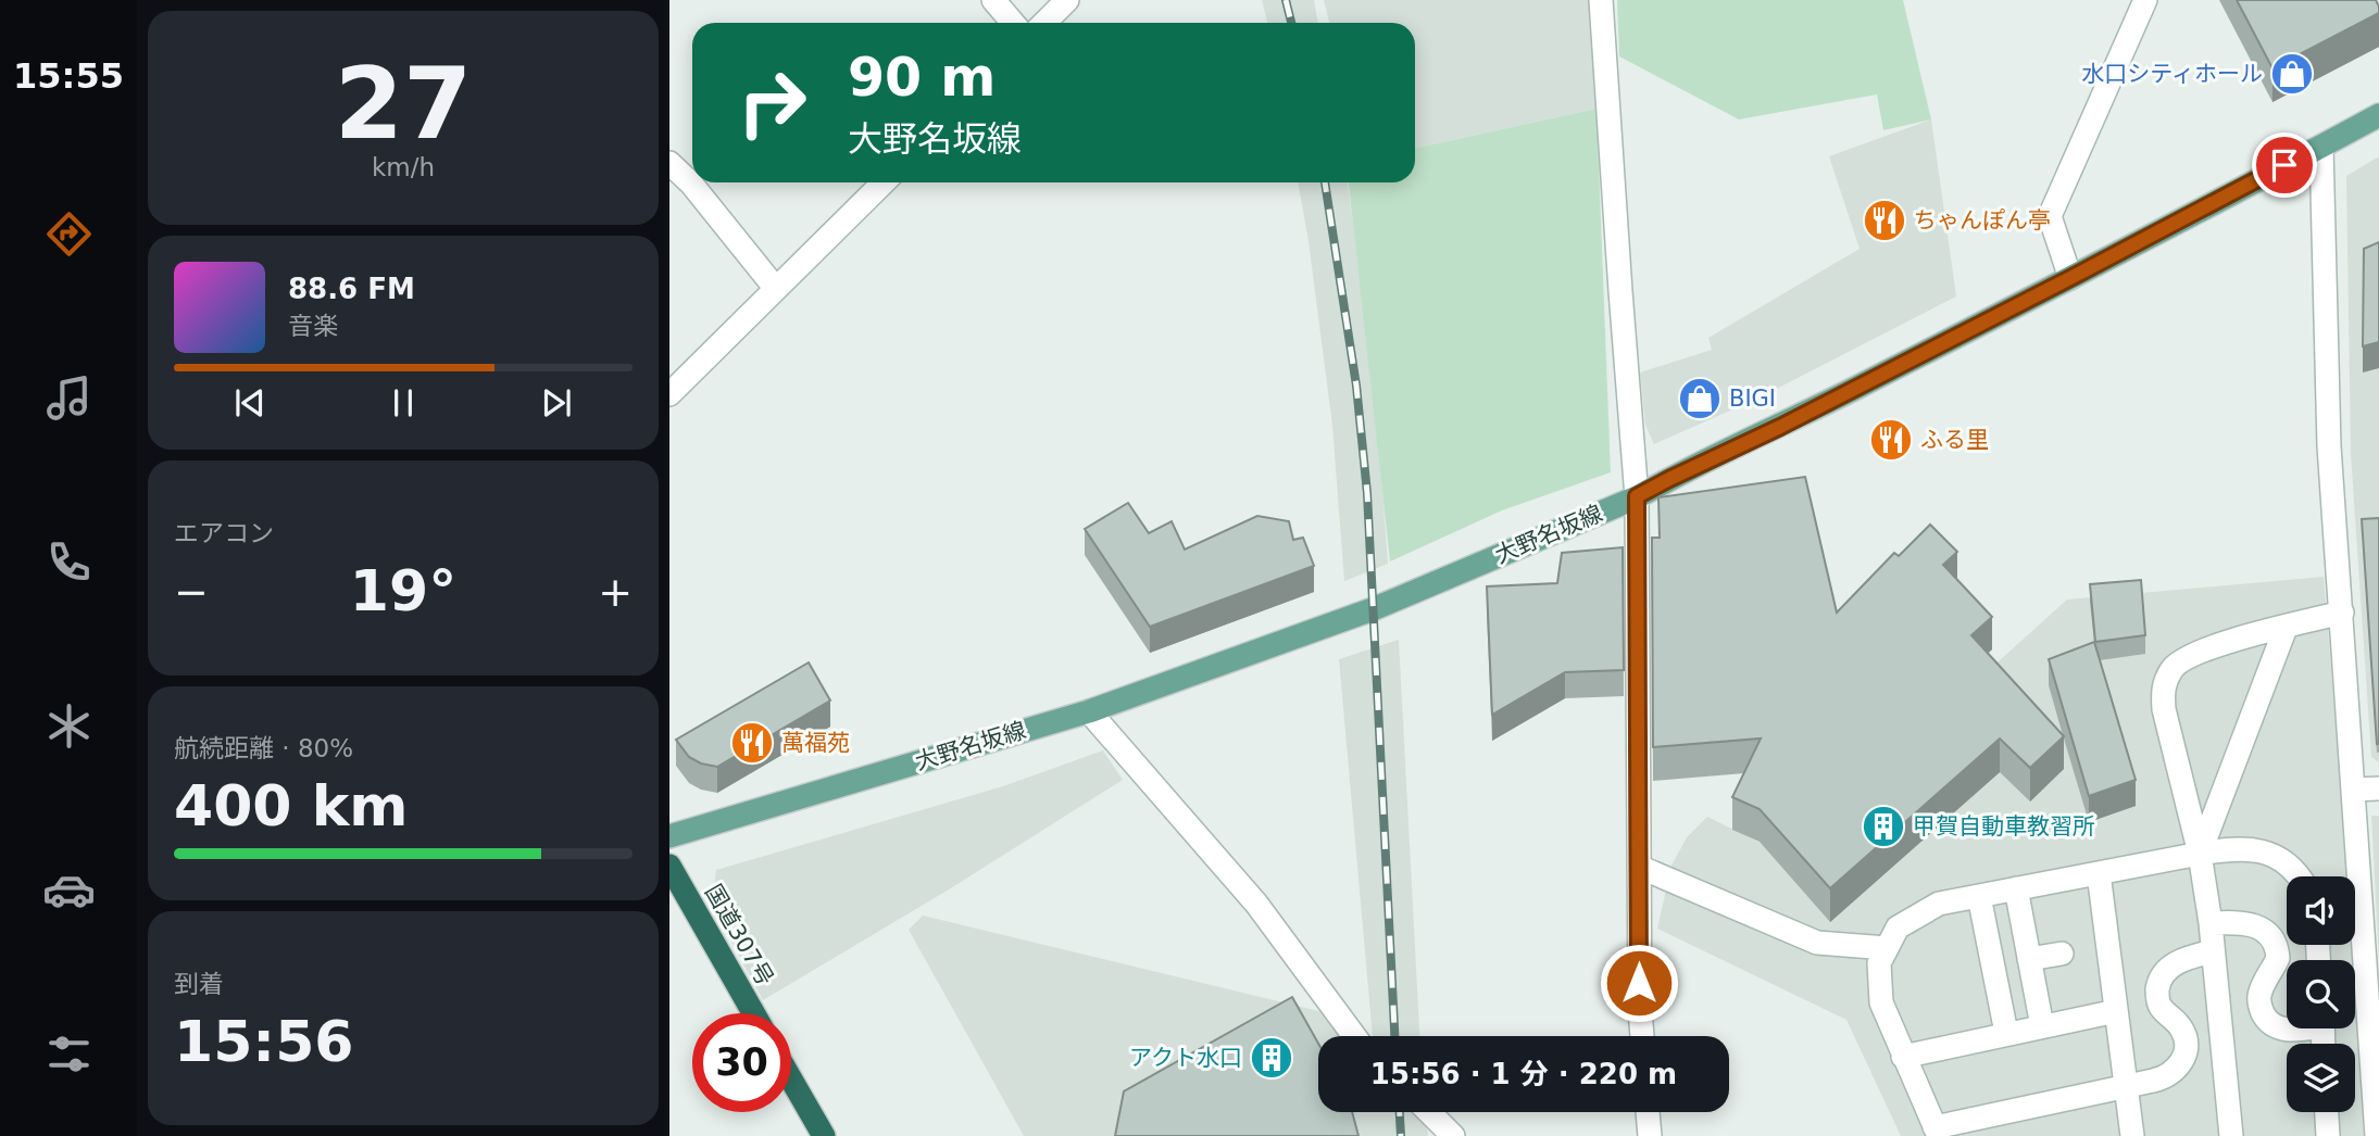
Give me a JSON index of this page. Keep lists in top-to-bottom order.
{
  "streets": {
    "highway": ["国道307号"],
    "main road": ["大野名坂線"]
  },
  "places": {
    "shop": ["水口シティホール", "BIGI"],
    "restaurant": ["ちゃんぽん亭", "ふる里", "萬福苑"],
    "building": ["甲賀自動車教習所", "アクト水口"]
  },
  "page": {
    "tabs": "15:55",
    "tile": [
      ["27", "km/h"],
      "エアコン",
      ["航続距離 · 80%", "400 km"],
      ["到着", "15:56"]
    ],
    "turn": ["90 m", "大野名坂線"],
    "song": ["88.6 FM", "音楽"],
    "heat": ["−", "19°", "+"],
    "limit": "30",
    "trip": "15:56 · 1 分 · 220 m"
  }
}
